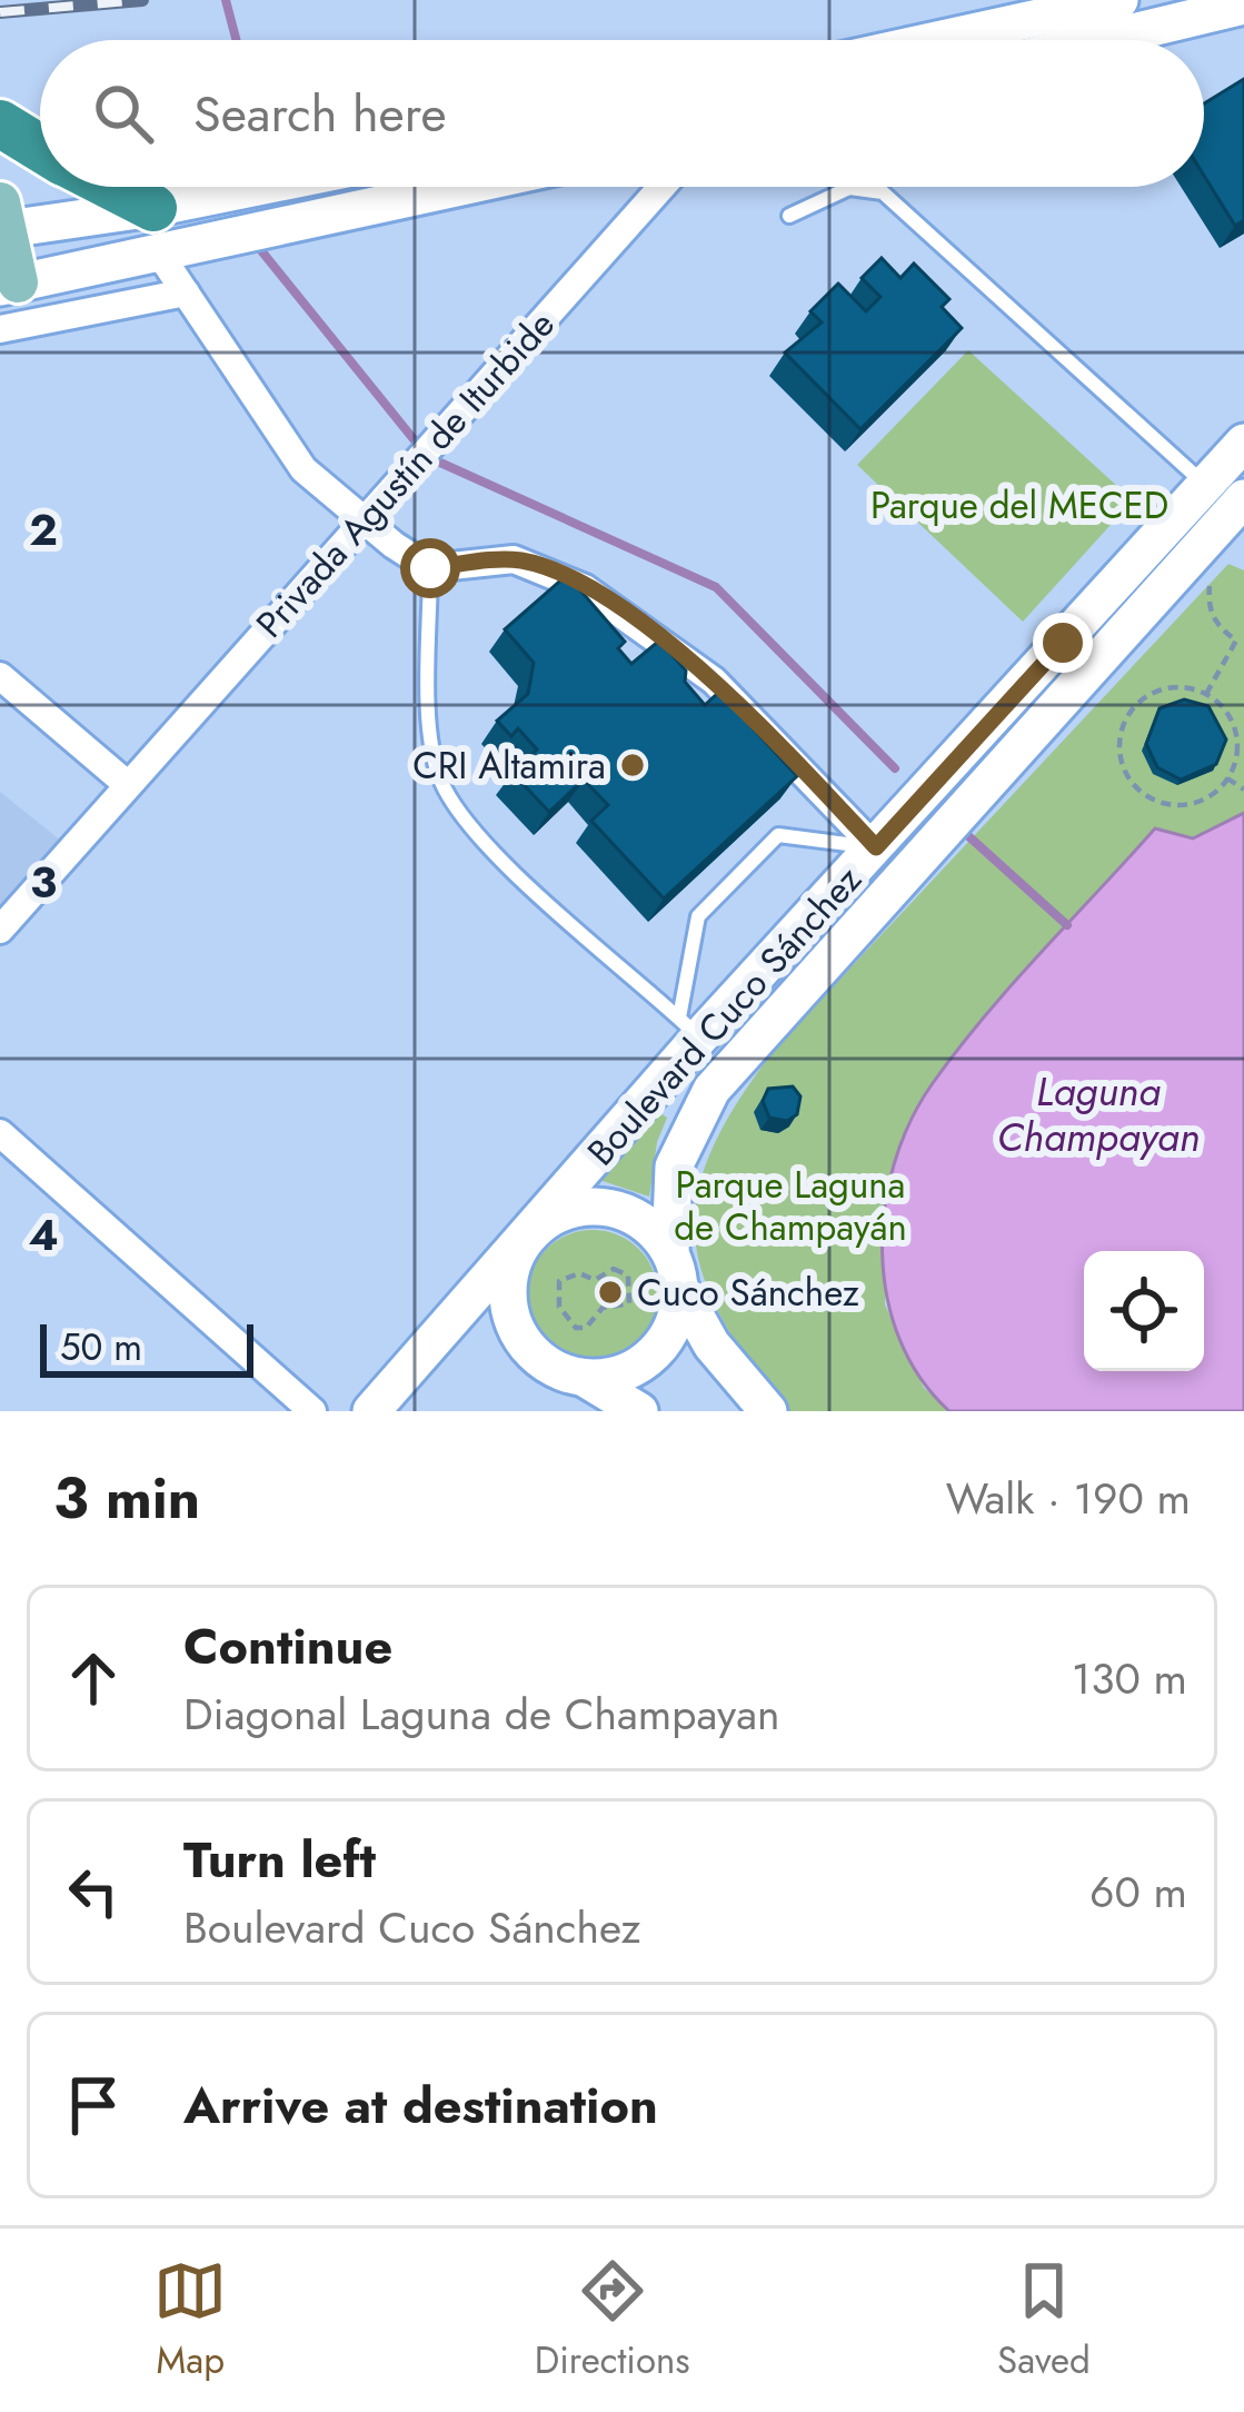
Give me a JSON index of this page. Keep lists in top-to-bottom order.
{
  "streets": {
    "street": ["Privada Agustín de Iturbide", "Boulevard Cuco Sánchez"]
  },
  "water": ["Laguna Champayan"],
  "parks": ["Parque del MECED", "Parque Laguna de Champayán"],
  "places": ["CRI Altamira", "Cuco Sánchez"],
  "scale_bar": "50 m",
  "page": {
    "search": "Search here",
    "scale": "50 m",
    "heading": ["3 min", "Walk · 190 m"],
    "list": [
      ["Continue", "Diagonal Laguna de Champayan", "130 m"],
      ["Turn left", "Boulevard Cuco Sánchez", "60 m"],
      "Arrive at destination"
    ],
    "nav": ["Map", "Directions", "Saved"]
  },
  "grid": {
    "rows": ["2", "3", "4"]
  }
}
